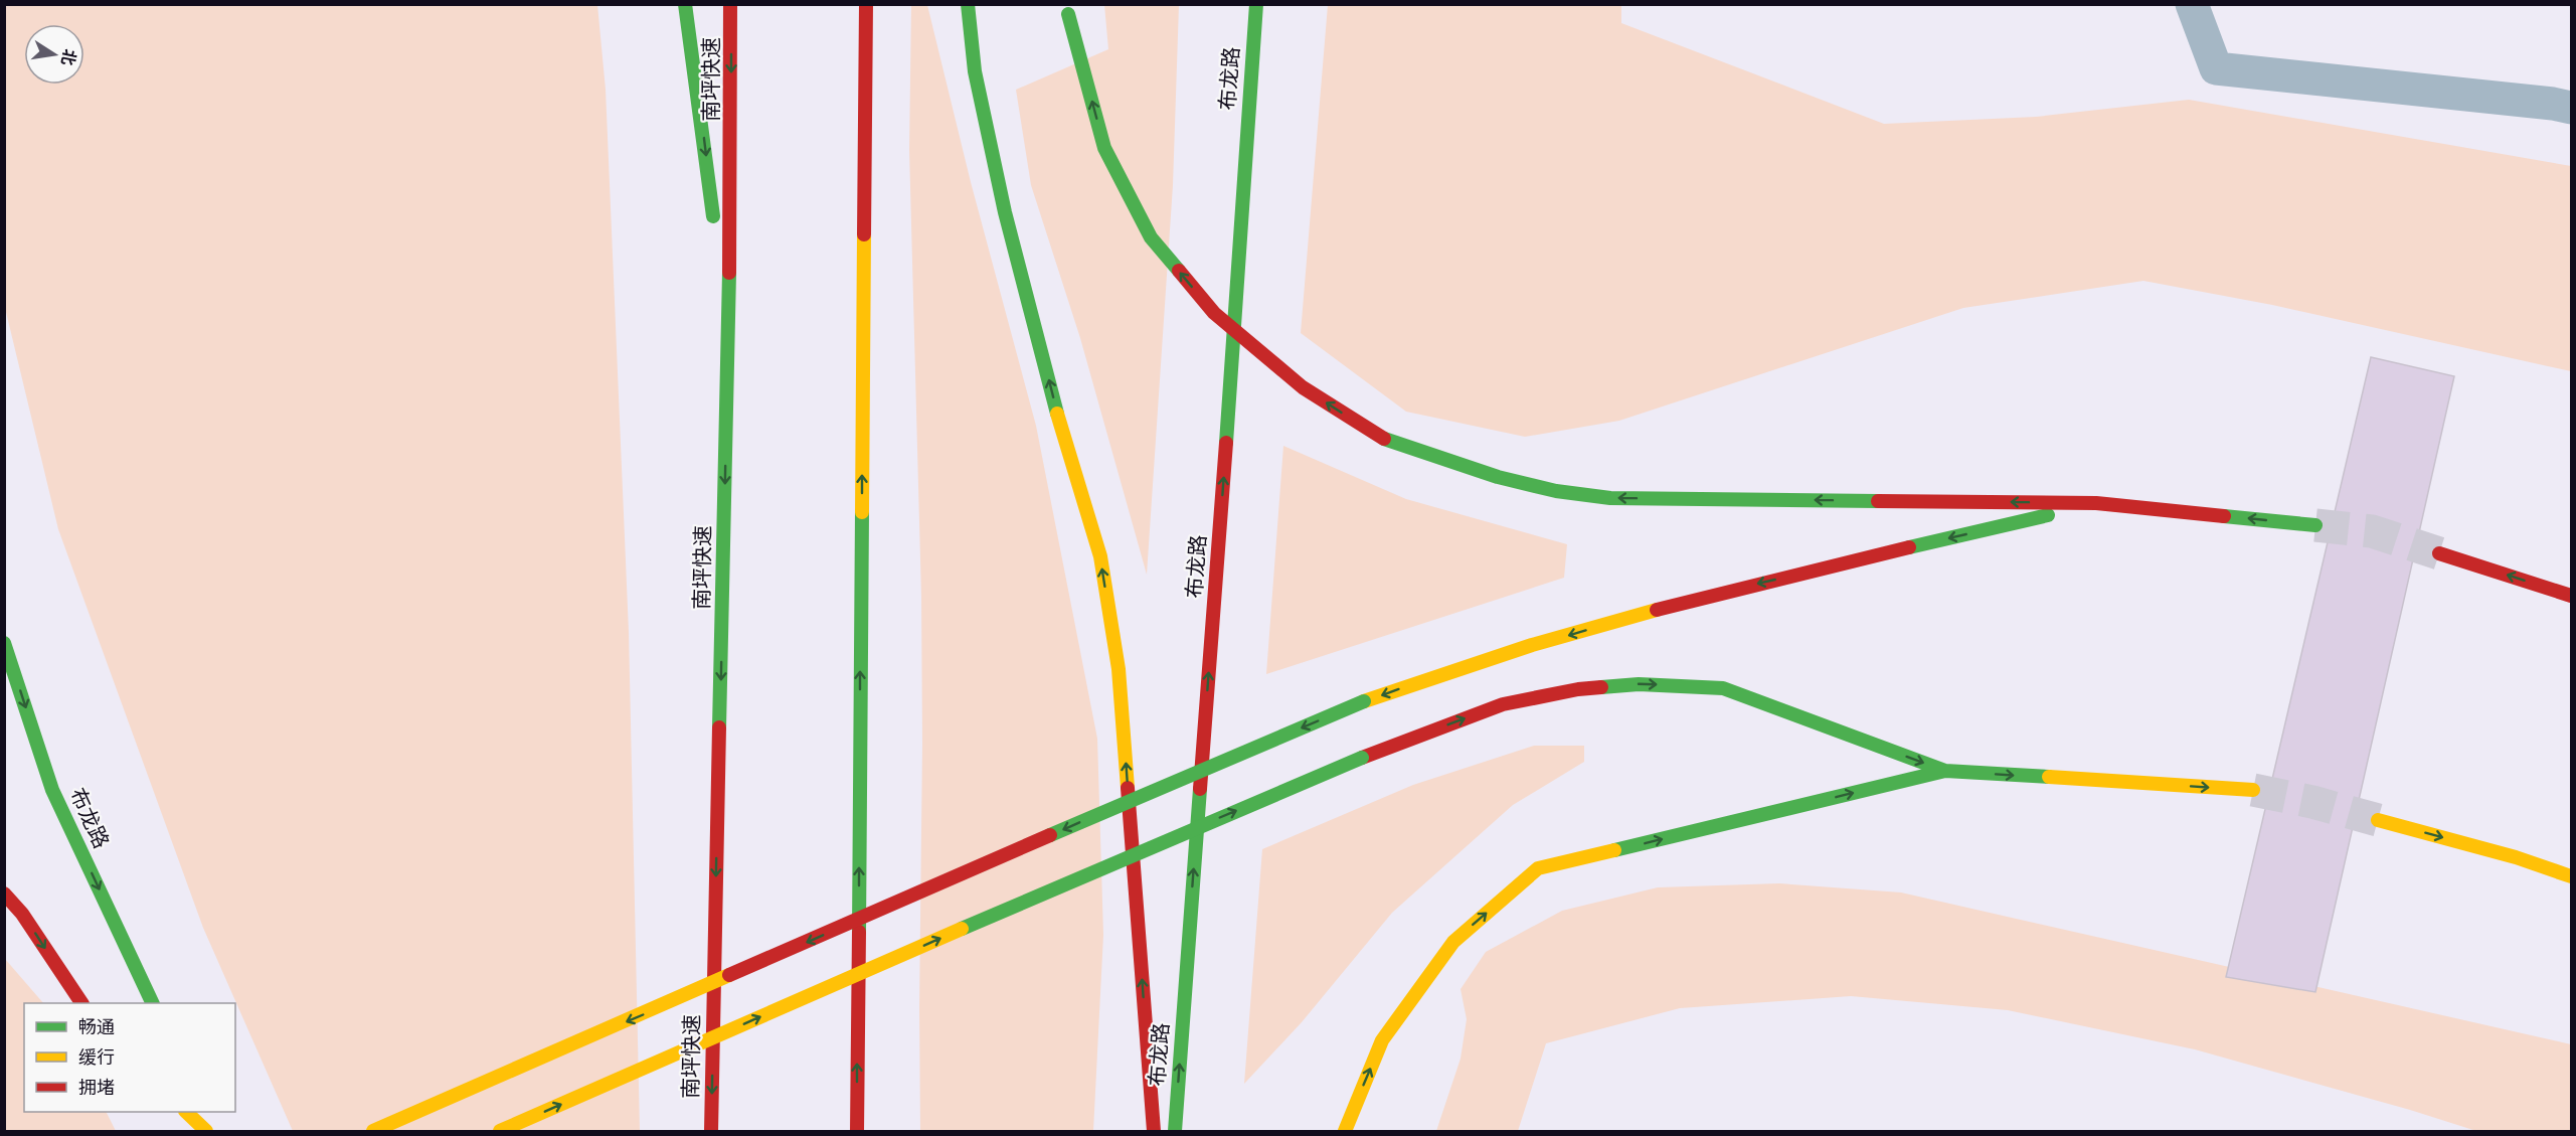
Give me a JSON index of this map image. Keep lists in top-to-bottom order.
{
  "streets": {
    "main road": ["布龙路", "南坪快速"]
  },
  "legend": ["畅通", "缓行", "拥堵"],
  "north": "right"
}
